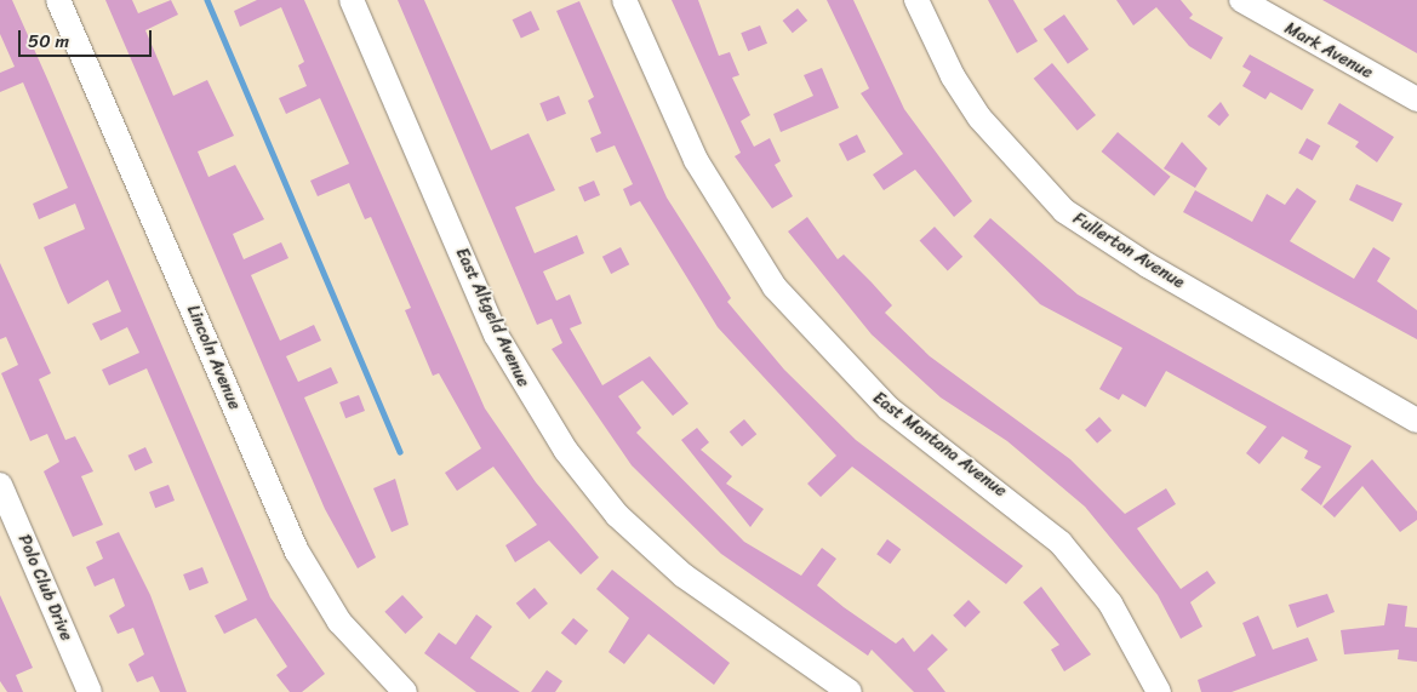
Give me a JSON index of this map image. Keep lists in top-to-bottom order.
{
  "streets": {
    "street": [
      "Mark Avenue",
      "Fullerton Avenue",
      "East Altgeld Avenue",
      "Lincoln Avenue",
      "East Montana Avenue",
      "Polo Club Drive"
    ]
  },
  "scale_bar": "50 m"
}
